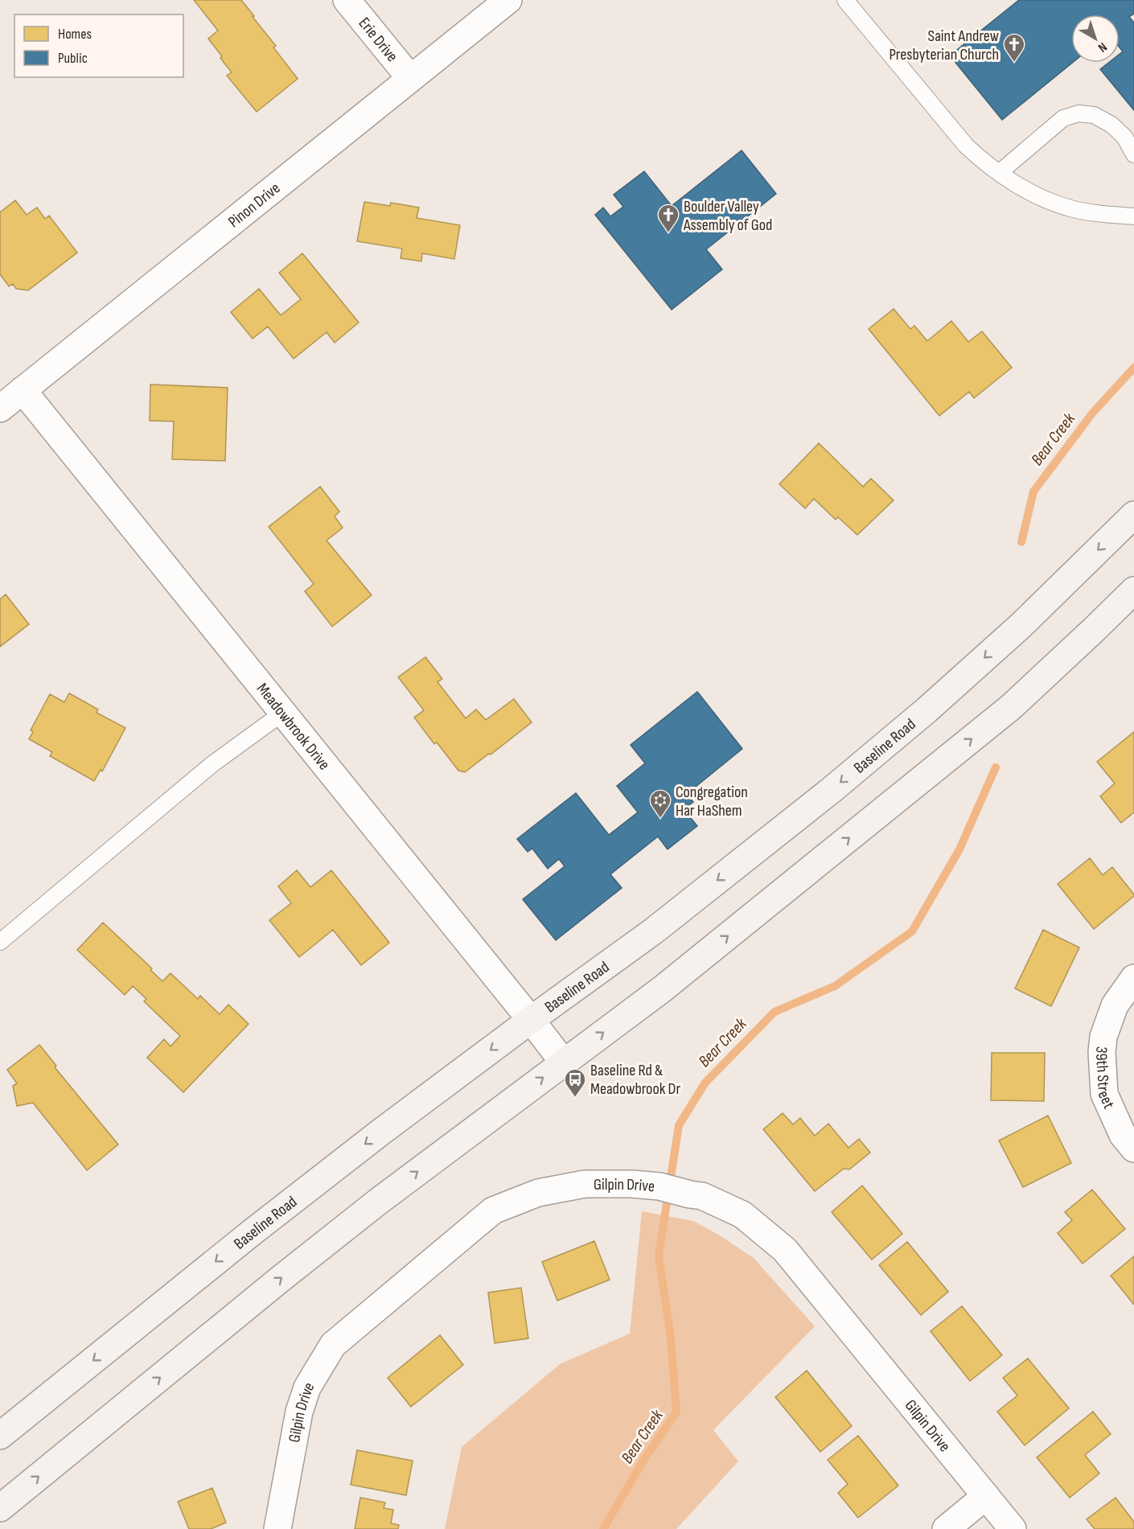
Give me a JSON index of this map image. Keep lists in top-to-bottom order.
{
  "streets": {
    "main road": ["Baseline Road"],
    "street": [
      "Erie Drive",
      "Pinon Drive",
      "Meadowbrook Drive",
      "39th Street",
      "Gilpin Drive"
    ]
  },
  "crossings": [
    ["Erie Drive", "Pinon Drive"],
    ["Pinon Drive", "Meadowbrook Drive"],
    ["Meadowbrook Drive", "Baseline Road"]
  ],
  "water": ["Bear Creek"],
  "places": {
    "church": ["Saint Andrew Presbyterian Church", "Boulder Valley Assembly of God"],
    "synagogue": ["Congregation Har HaShem"],
    "bus stop": ["Baseline Rd & Meadowbrook Dr"]
  },
  "legend": ["Homes", "Public"],
  "north": "bottom right"
}
